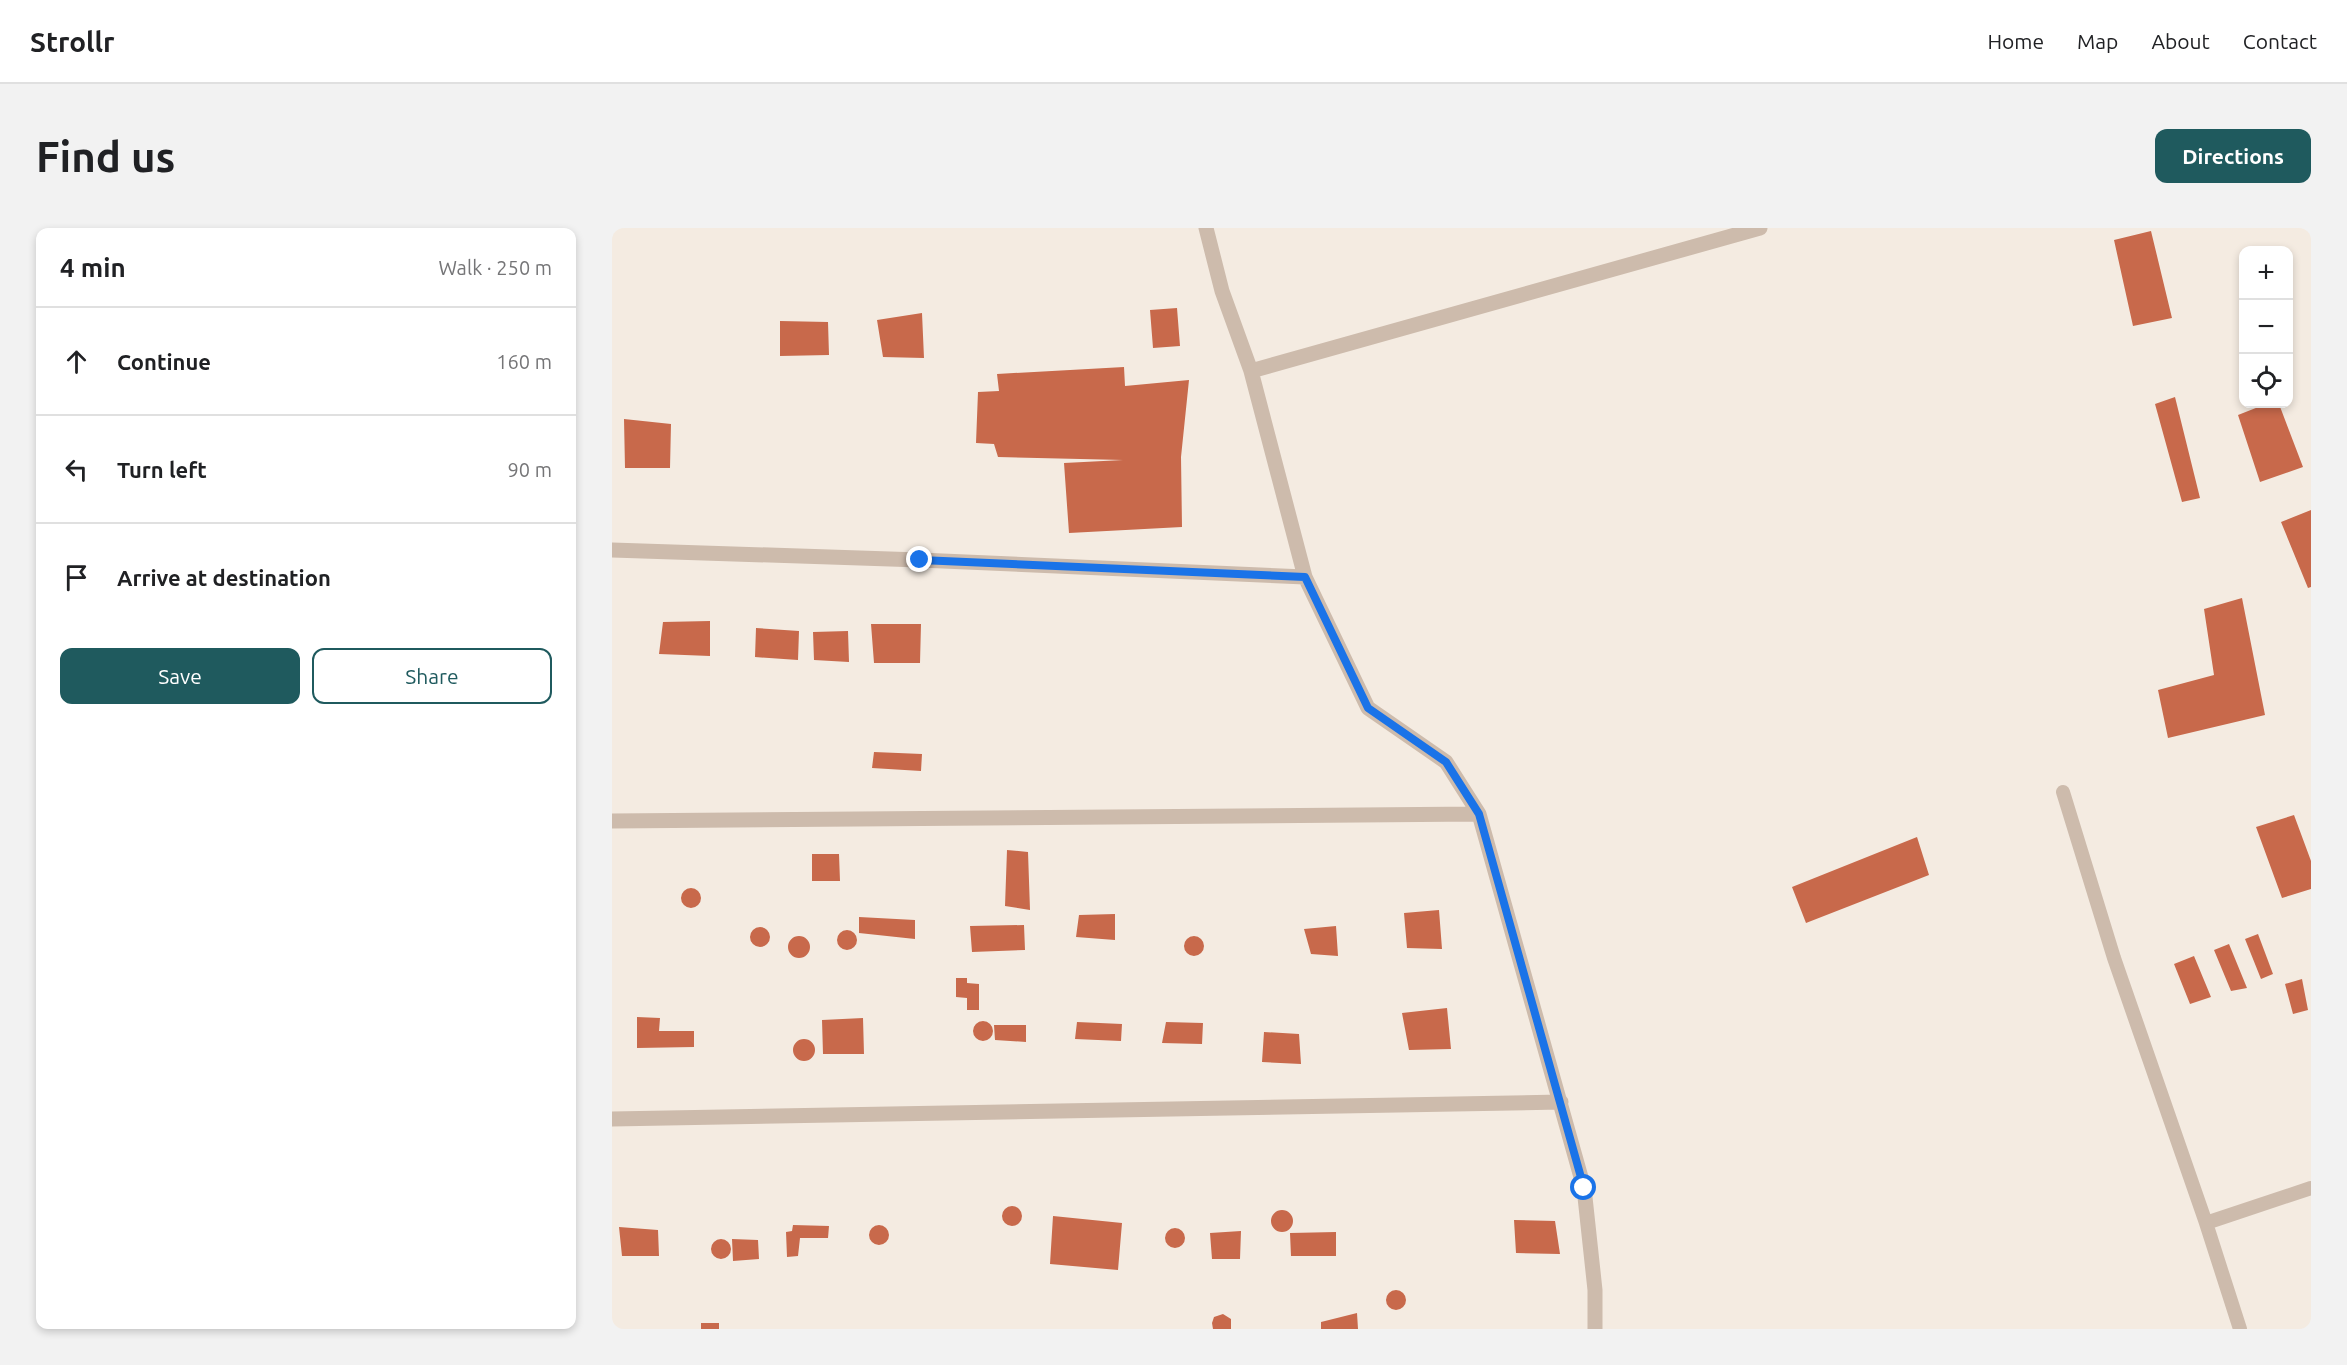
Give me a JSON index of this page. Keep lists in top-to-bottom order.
{
  "page": {
    "header": "Strollr",
    "nav": [
      "Home",
      "Map",
      "About",
      "Contact"
    ],
    "buttons": [
      "Directions",
      ["Save", "Share"]
    ],
    "title": "Find us",
    "heading": ["4 min", "Walk · 250 m"],
    "map_buttons": ["+", "−"],
    "list": [
      ["Continue", "160 m"],
      ["Turn left", "90 m"],
      "Arrive at destination"
    ]
  }
}
